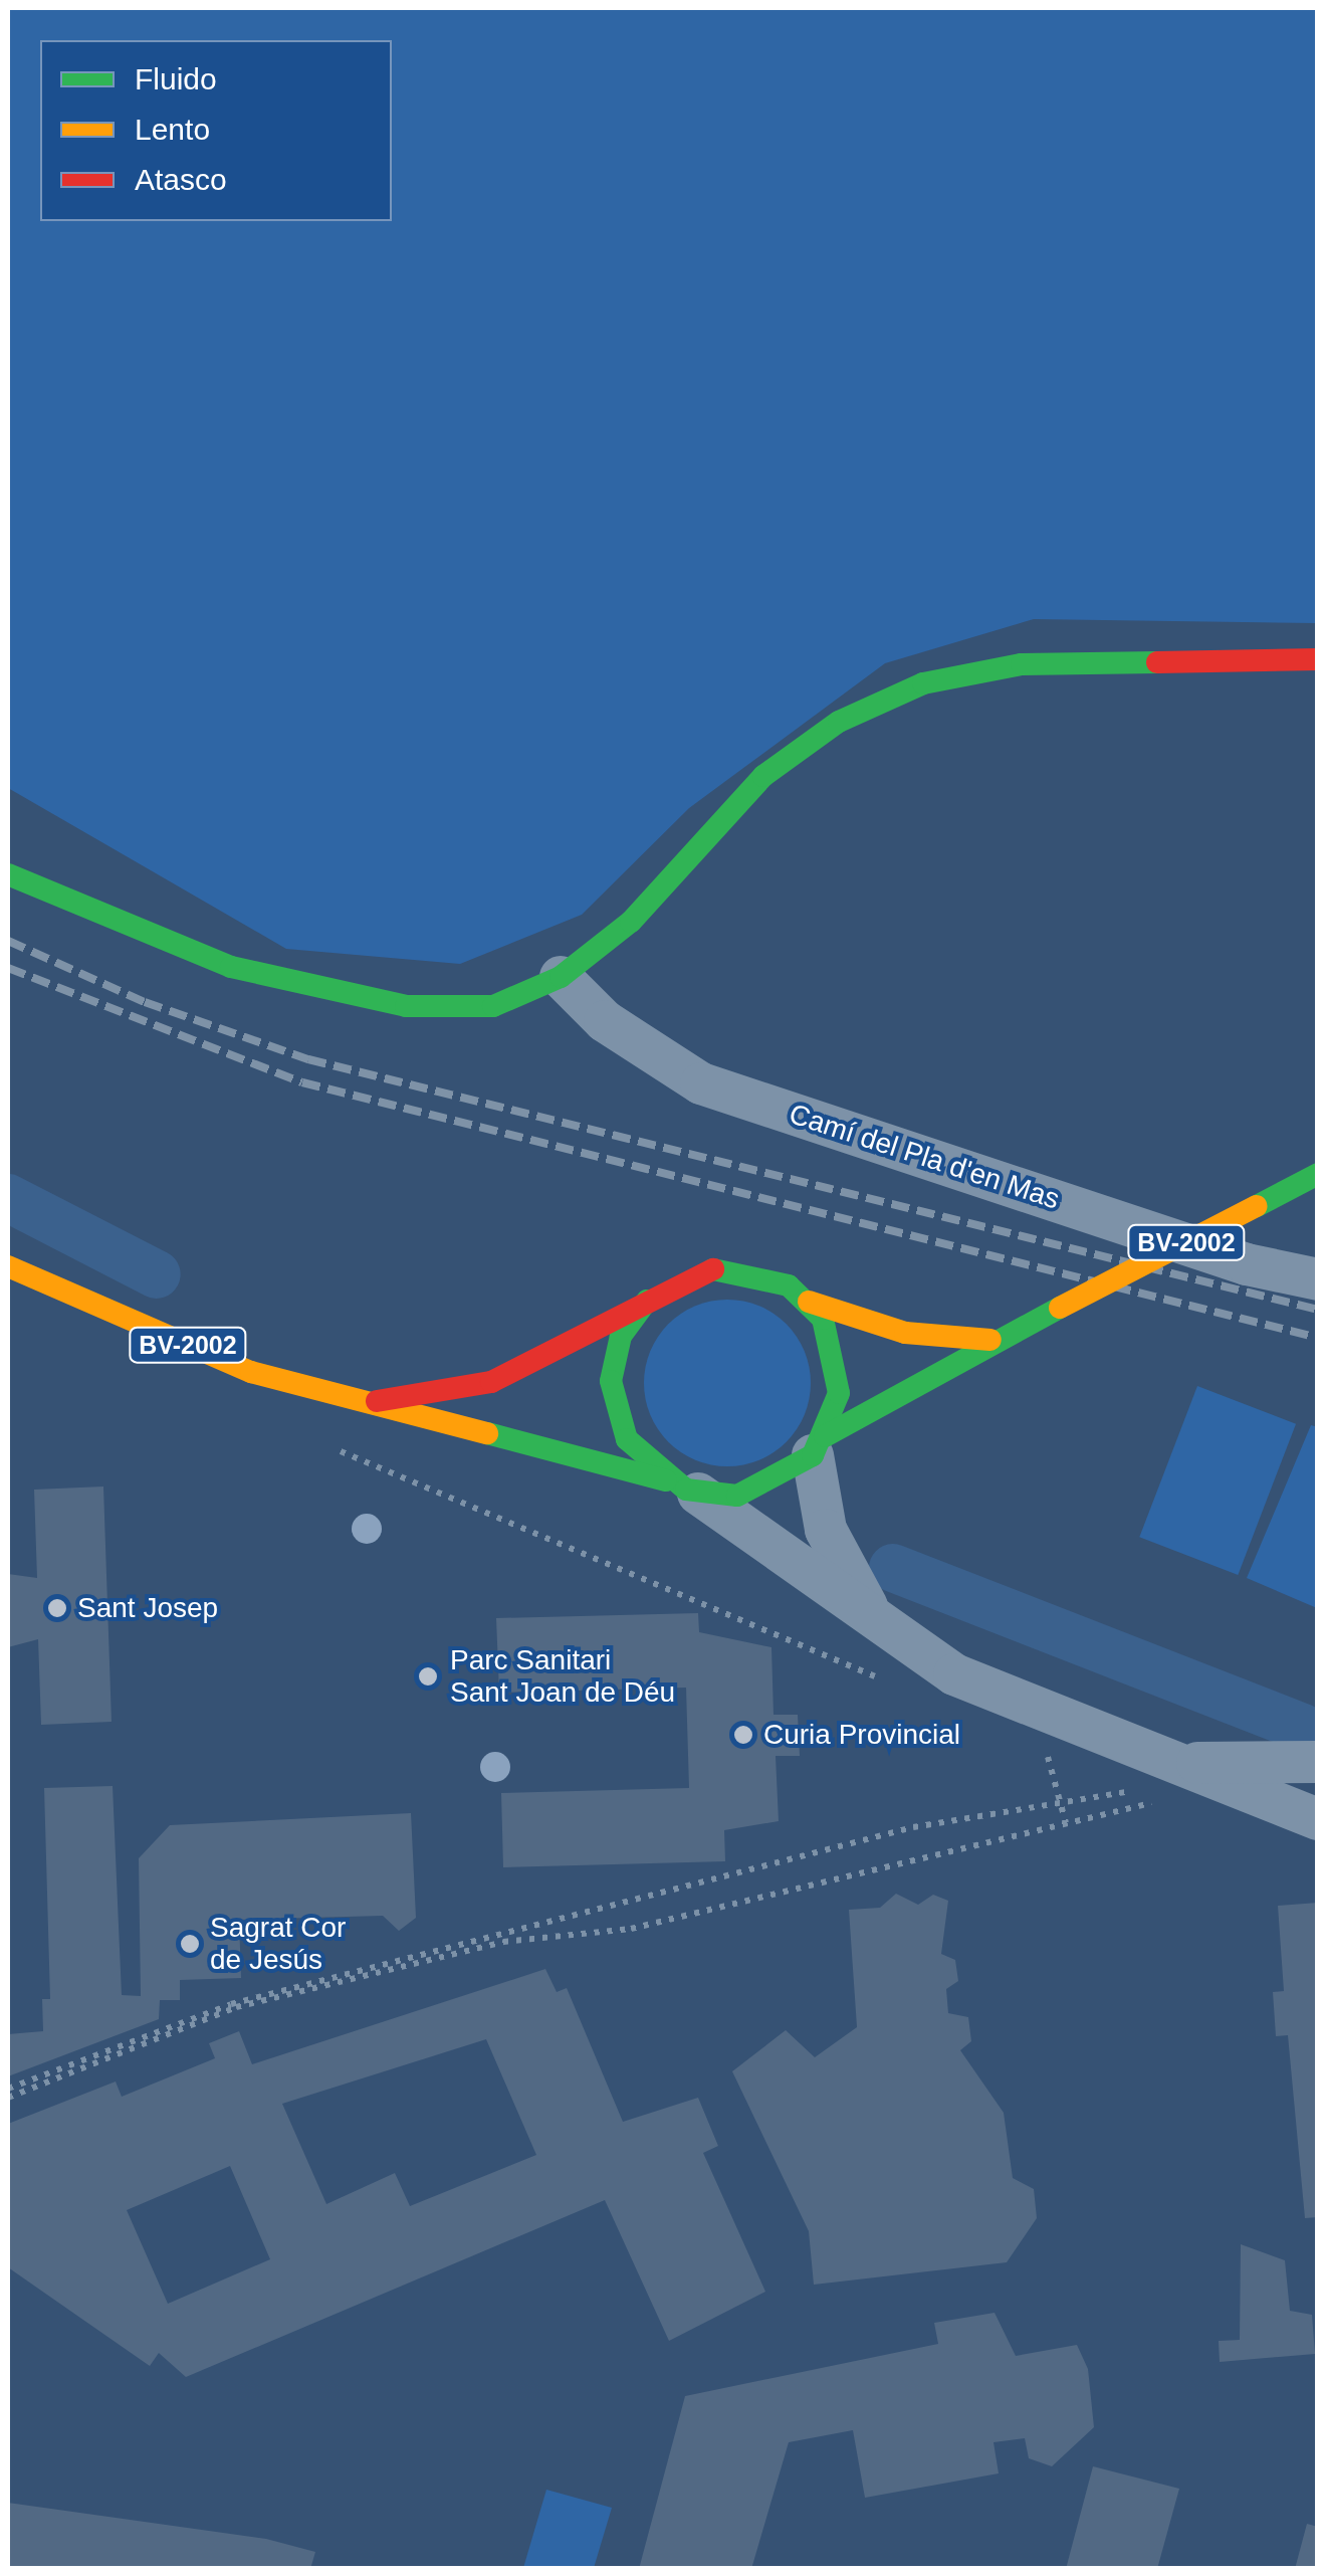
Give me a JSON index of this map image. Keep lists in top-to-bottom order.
{
  "streets": {
    "main road": ["BV-2002"],
    "street": ["Camí del Pla d'en Mas"]
  },
  "places": [
    "Sant Josep",
    "Parc Sanitari Sant Joan de Déu",
    "Curia Provincial",
    "Sagrat Cor de Jesús"
  ],
  "legend": ["Fluido", "Lento", "Atasco"]
}
